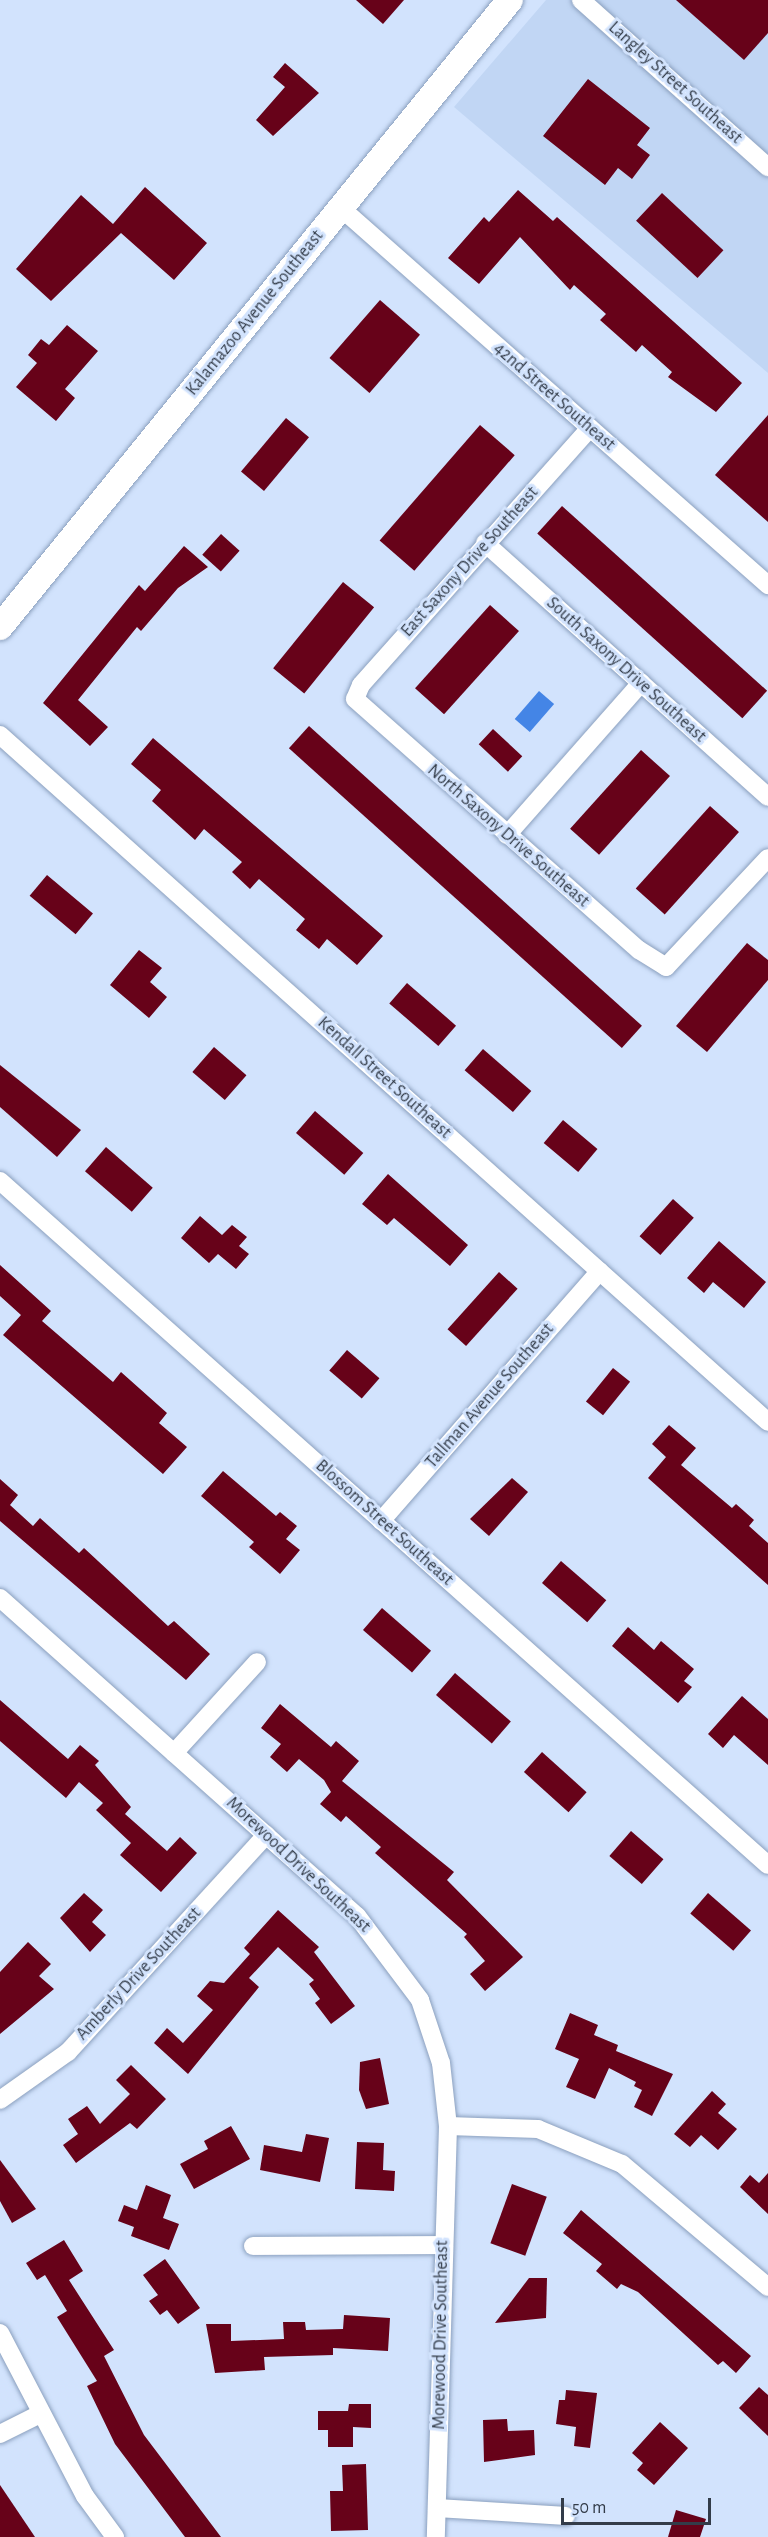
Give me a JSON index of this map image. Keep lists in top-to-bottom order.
{
  "streets": {
    "main road": ["Kalamazoo Avenue Southeast"],
    "street": [
      "Langley Street Southeast",
      "42nd Street Southeast",
      "East Saxony Drive Southeast",
      "South Saxony Drive Southeast",
      "North Saxony Drive Southeast",
      "Kendall Street Southeast",
      "Tallman Avenue Southeast",
      "Blossom Street Southeast",
      "Morewood Drive Southeast",
      "Amberly Drive Southeast"
    ]
  },
  "crossings": [
    ["Kalamazoo Avenue Southeast", "42nd Street Southeast"],
    ["42nd Street Southeast", "East Saxony Drive Southeast"],
    ["East Saxony Drive Southeast", "South Saxony Drive Southeast"],
    ["East Saxony Drive Southeast", "North Saxony Drive Southeast"],
    ["Kendall Street Southeast", "Tallman Avenue Southeast"],
    ["Tallman Avenue Southeast", "Blossom Street Southeast"],
    ["Morewood Drive Southeast", "Amberly Drive Southeast"]
  ],
  "scale_bar": "50 m"
}
